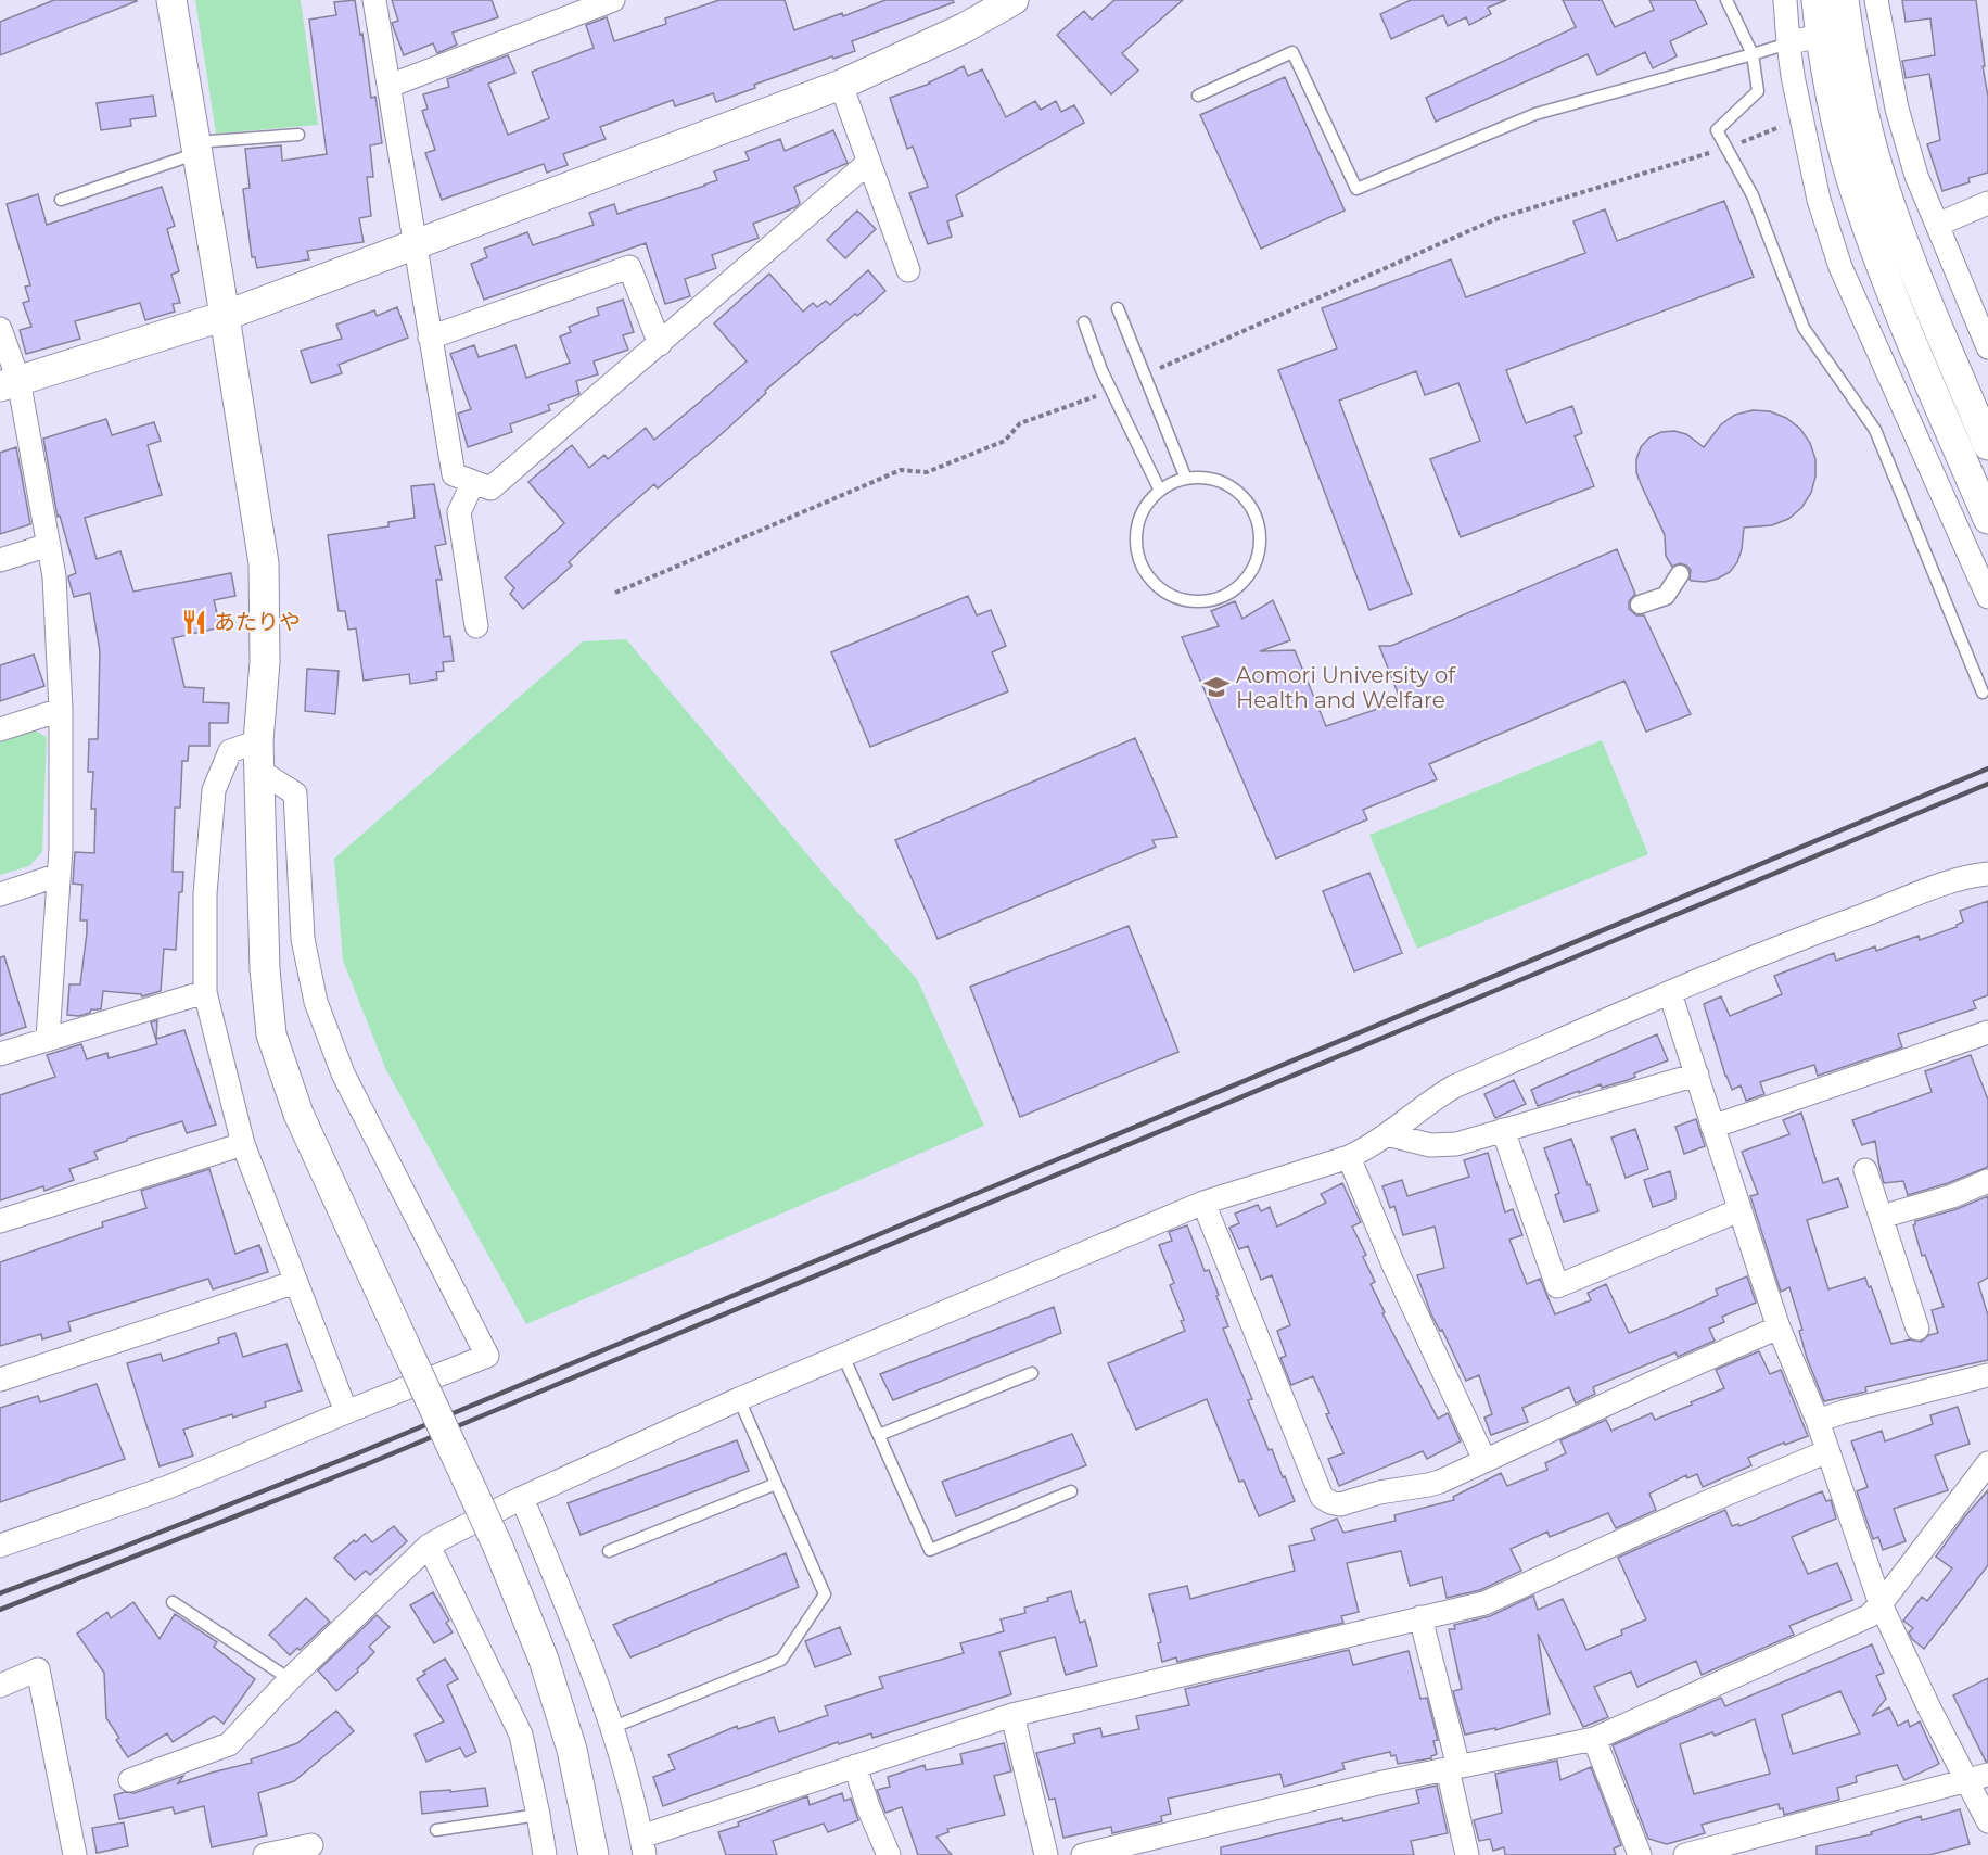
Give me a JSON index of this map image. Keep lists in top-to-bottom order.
{
  "places": {
    "restaurant": ["あたりや"],
    "school or university": ["Aomori University of Health and Welfare"]
  }
}
